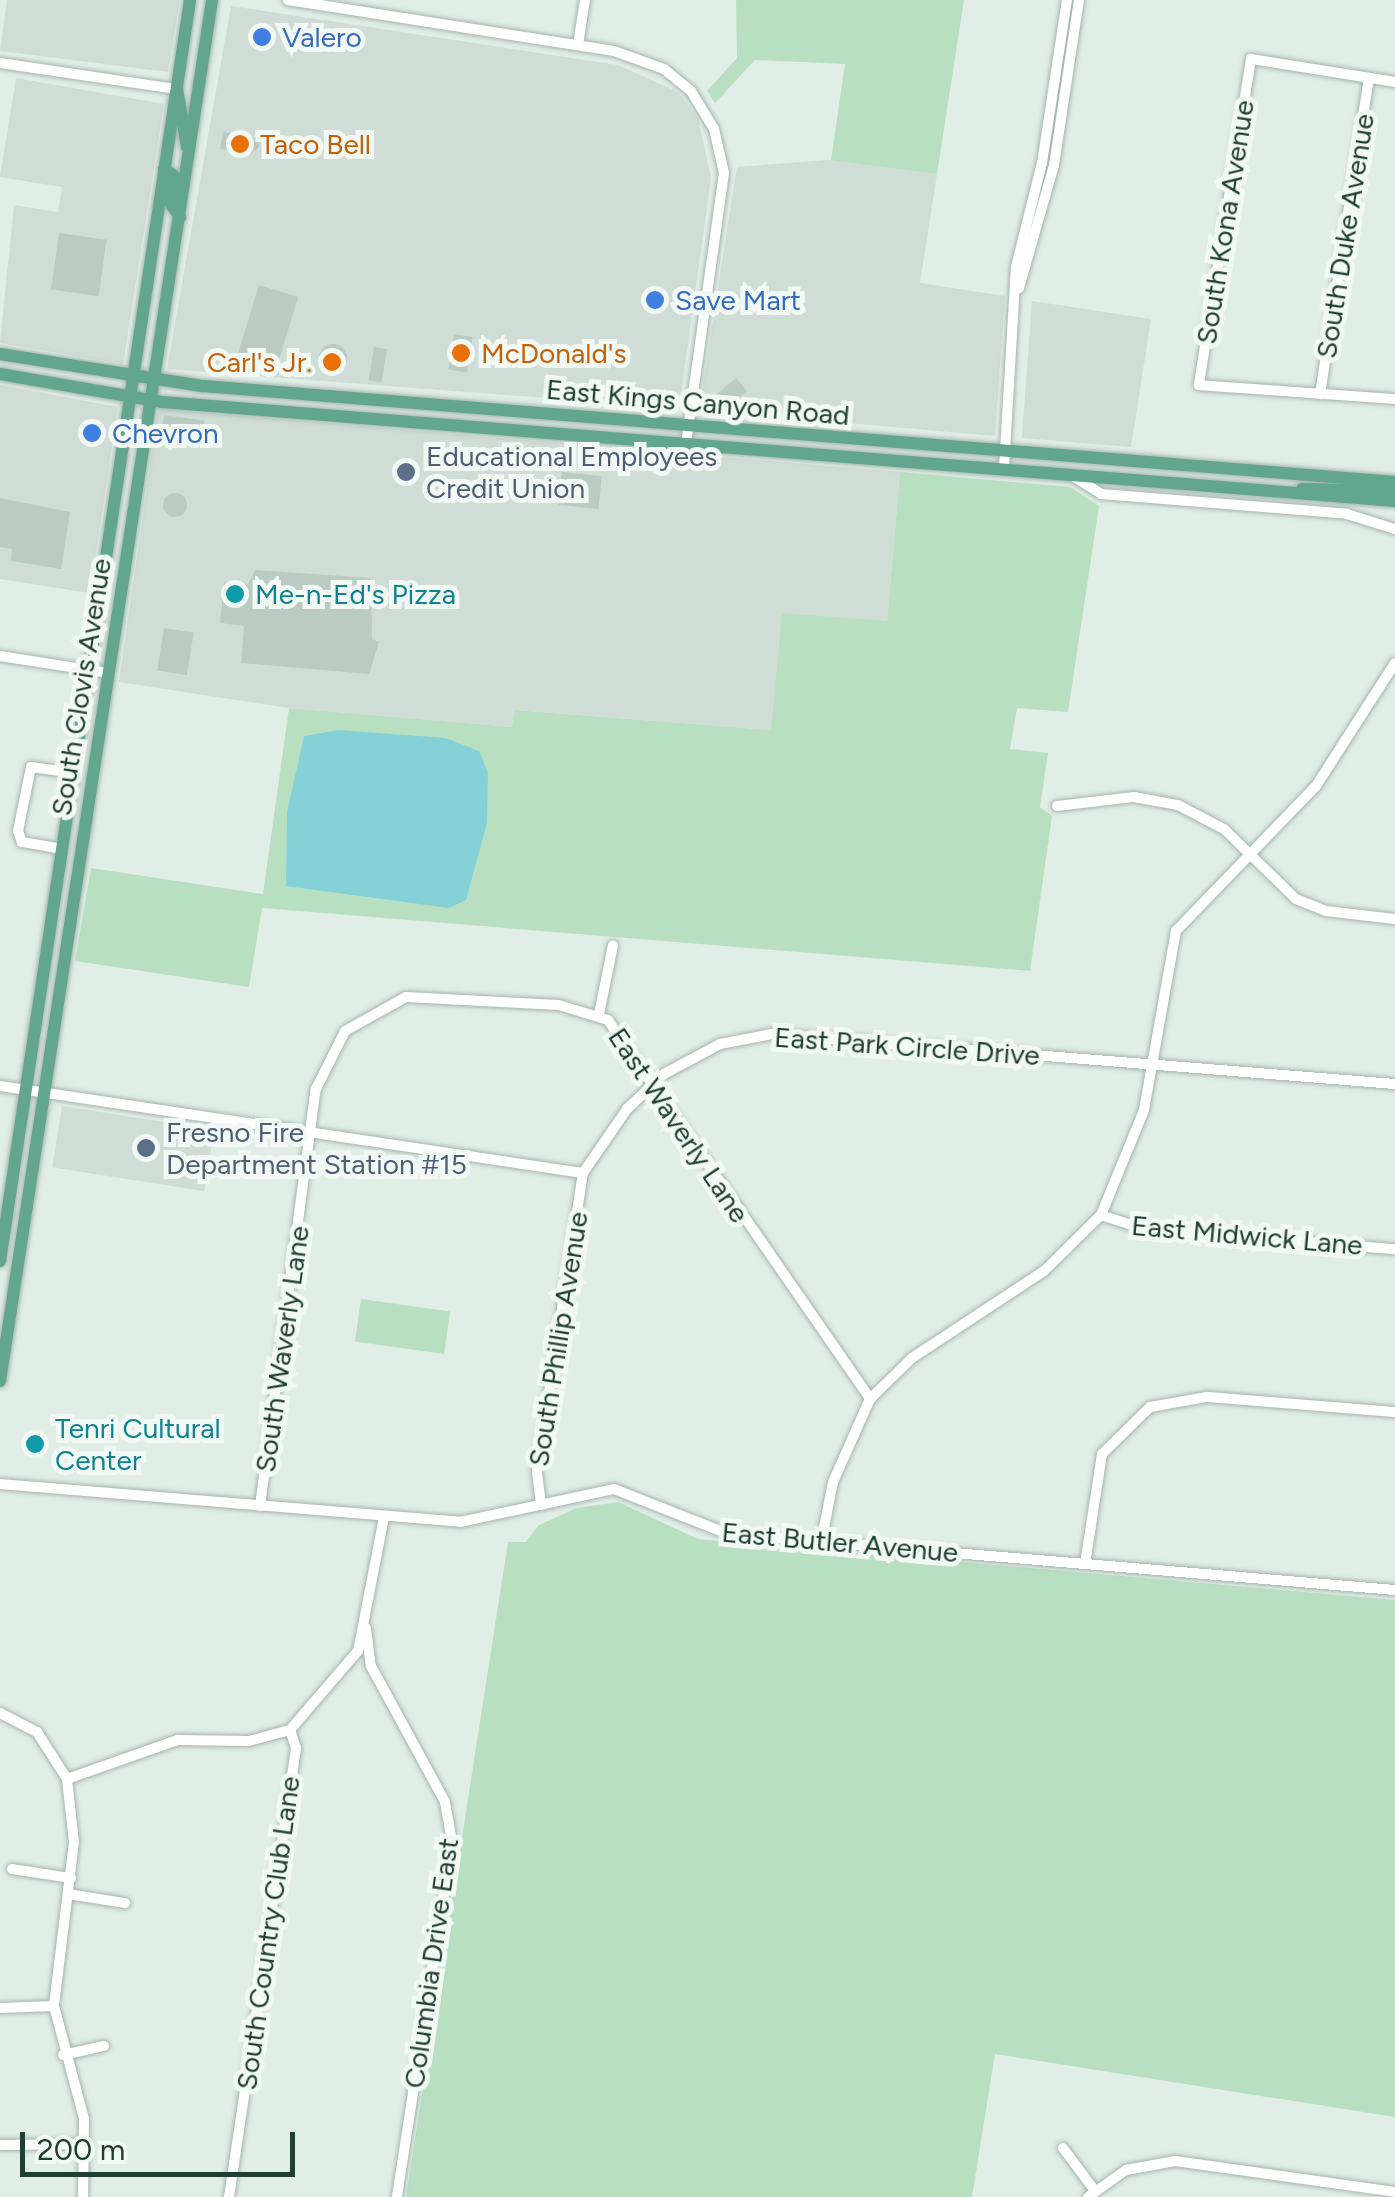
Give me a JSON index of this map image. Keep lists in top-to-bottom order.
{
  "streets": {
    "main road": ["East Kings Canyon Road", "South Clovis Avenue"],
    "street": [
      "South Kona Avenue",
      "South Duke Avenue",
      "East Park Circle Drive",
      "East Waverly Lane",
      "East Midwick Lane",
      "South Phillip Avenue",
      "South Waverly Lane",
      "East Butler Avenue",
      "South Country Club Lane",
      "Columbia Drive East"
    ]
  },
  "crossings": [
    ["South Kona Avenue", "South Duke Avenue"],
    ["East Kings Canyon Road", "South Clovis Avenue"],
    ["East Park Circle Drive", "East Waverly Lane"],
    ["East Park Circle Drive", "South Phillip Avenue"],
    ["East Waverly Lane", "South Waverly Lane"],
    ["South Phillip Avenue", "East Butler Avenue"],
    ["South Waverly Lane", "East Butler Avenue"]
  ],
  "places": [
    "Valero",
    "Taco Bell",
    "Save Mart",
    "McDonald's",
    "Carl's Jr.",
    "Chevron",
    "Educational Employees Credit Union",
    "Me-n-Ed's Pizza",
    "Fresno Fire Department Station #15",
    "Tenri Cultural Center"
  ],
  "scale_bar": "200 m"
}
